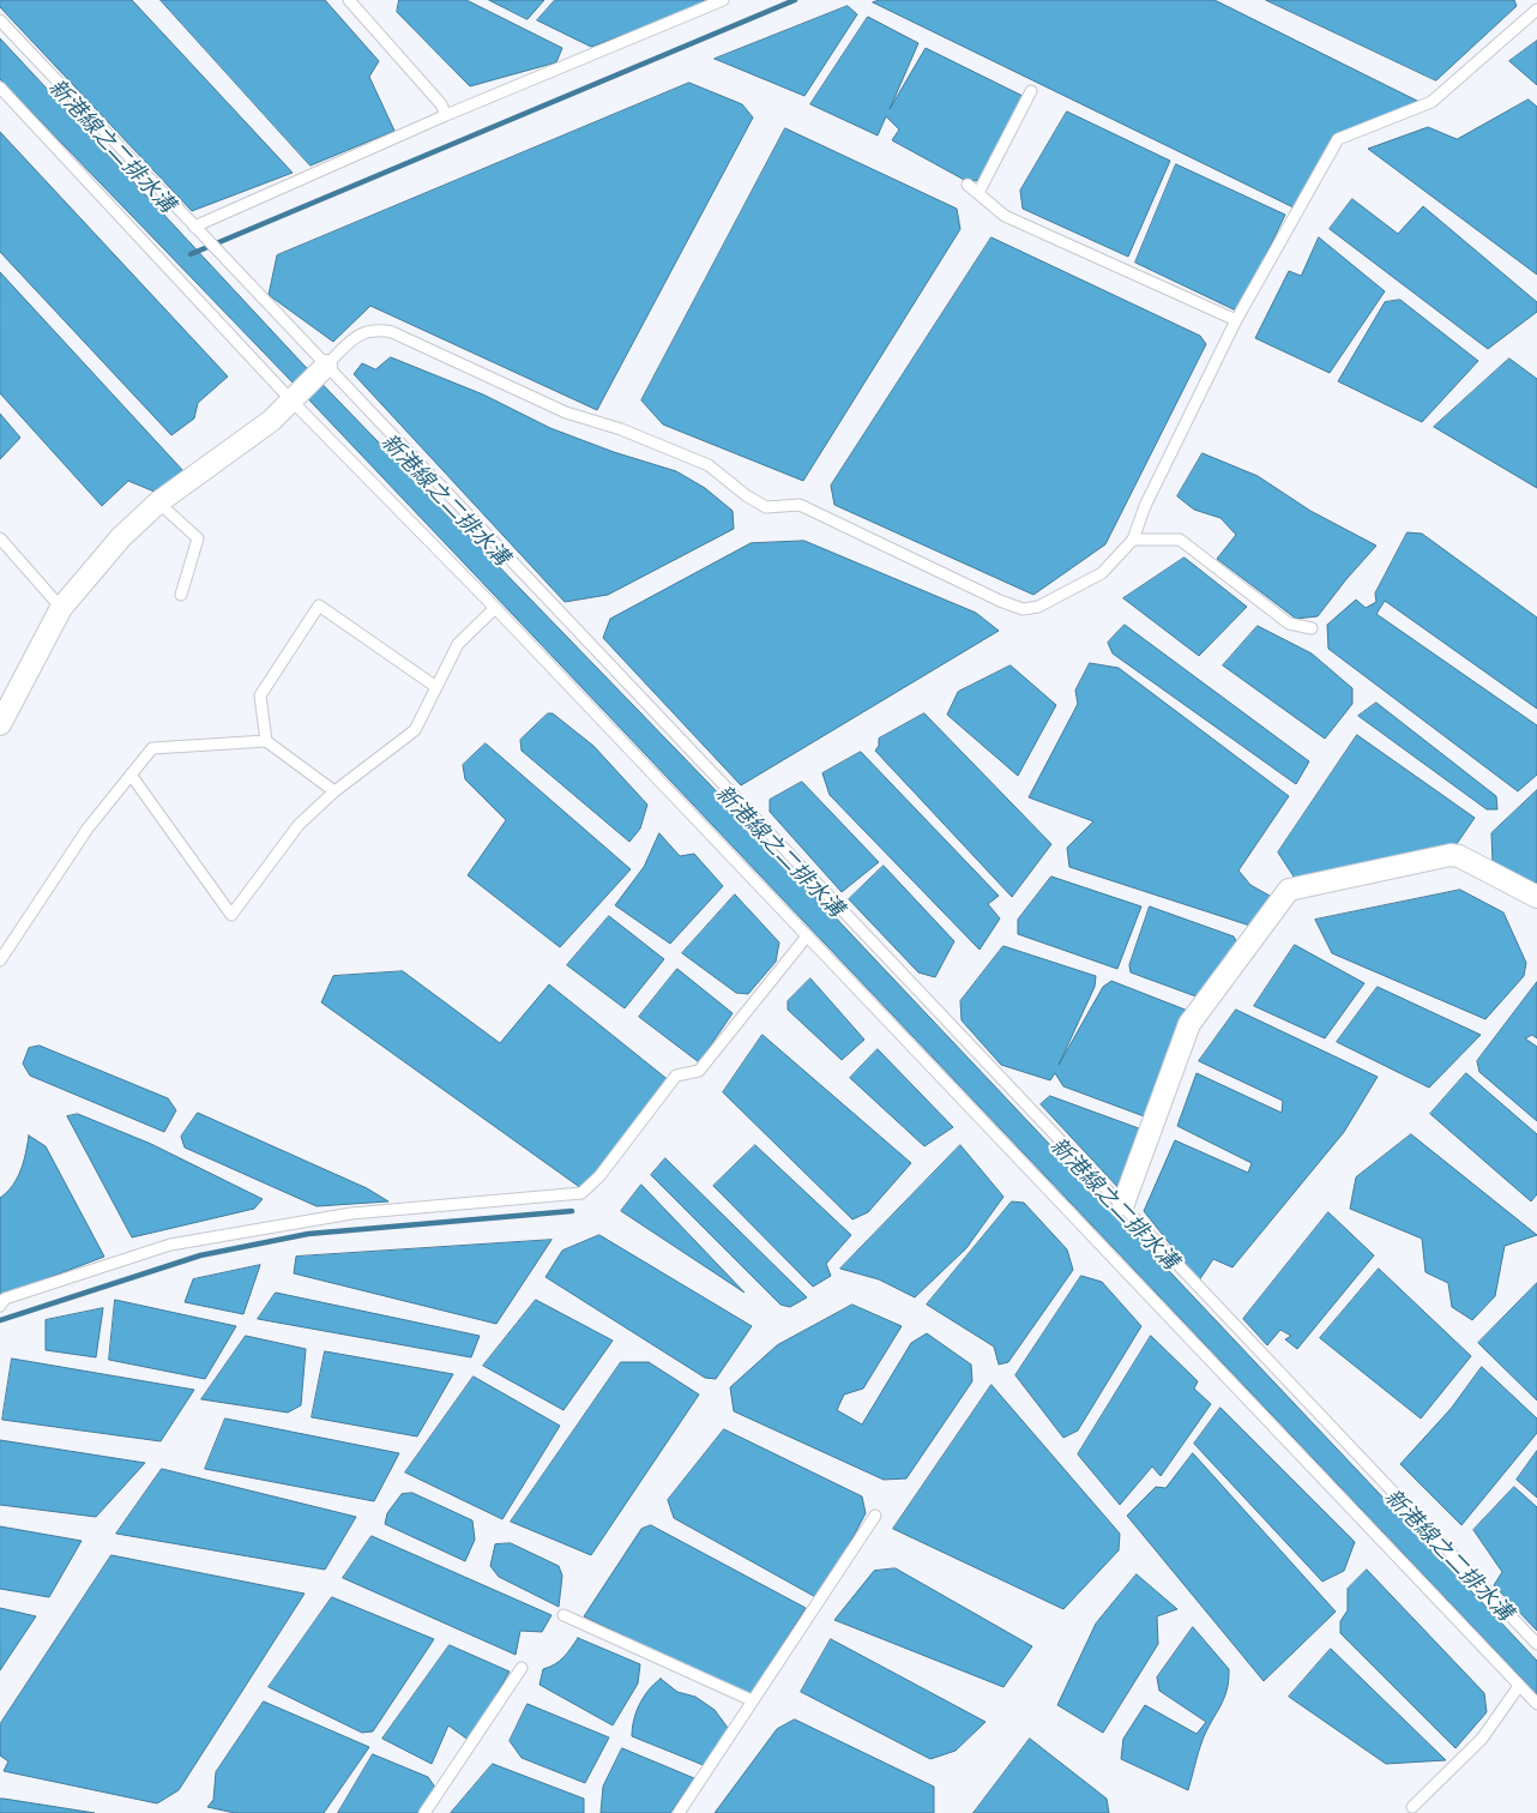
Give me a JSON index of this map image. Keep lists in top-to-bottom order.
{
  "water": ["新港線之二排水溝"]
}
